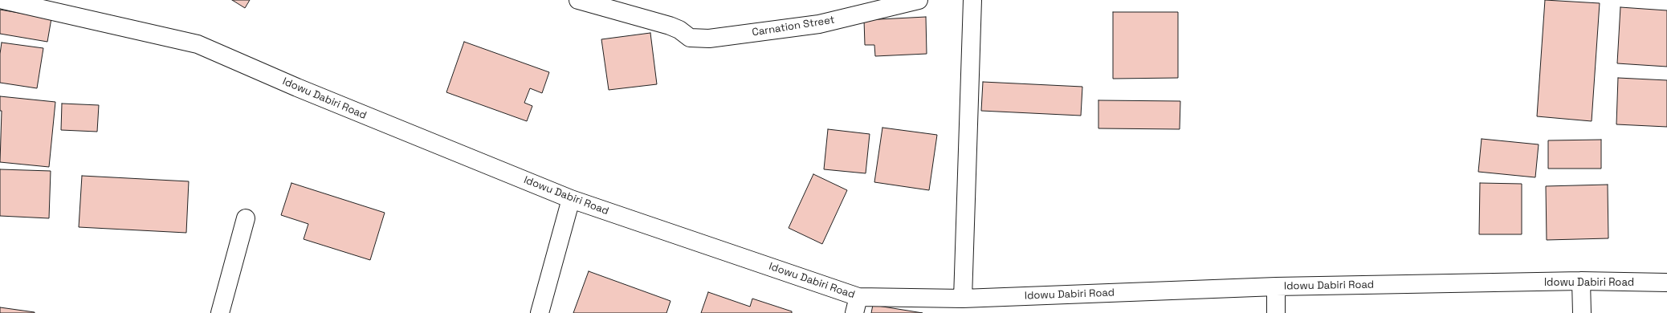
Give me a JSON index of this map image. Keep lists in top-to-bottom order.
{
  "streets": {
    "street": ["Carnation Street", "Idowu Dabiri Road"]
  }
}
